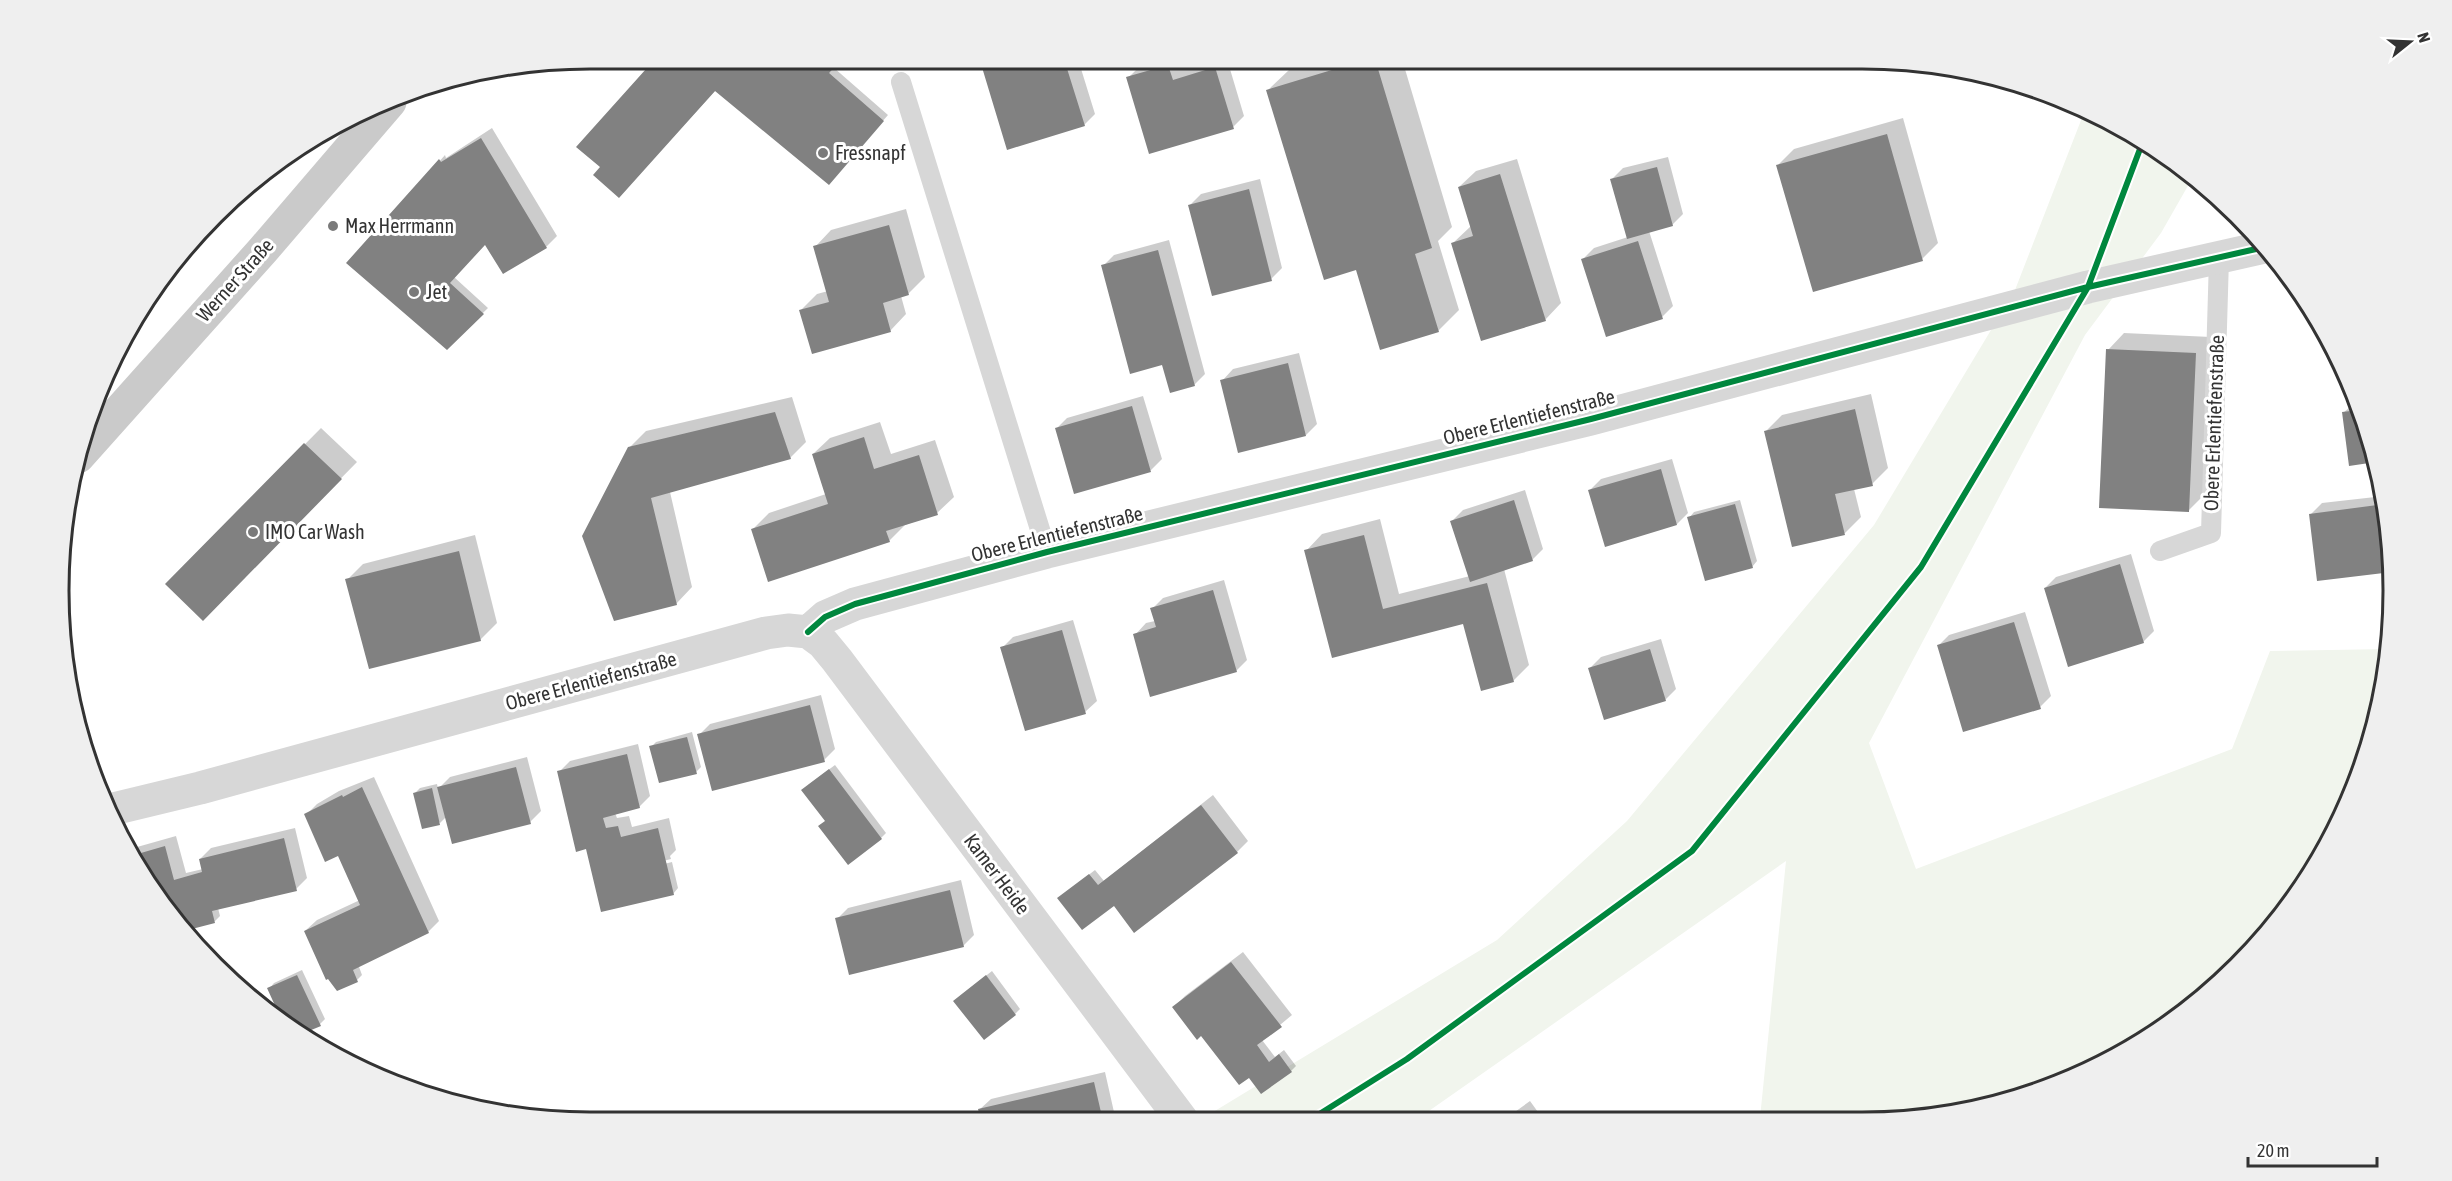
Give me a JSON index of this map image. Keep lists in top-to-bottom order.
{
  "streets": {
    "main road": ["Werner Straße"],
    "street": ["Obere Erlentiefenstraße", "Kamer Heide"]
  },
  "crossings": [
    ["Obere Erlentiefenstraße", "Kamer Heide"]
  ],
  "places": [
    "Fressnapf",
    "Max Herrmann",
    "Jet",
    "IMO Car Wash"
  ],
  "scale_bar": "20 m",
  "north": "right"
}
